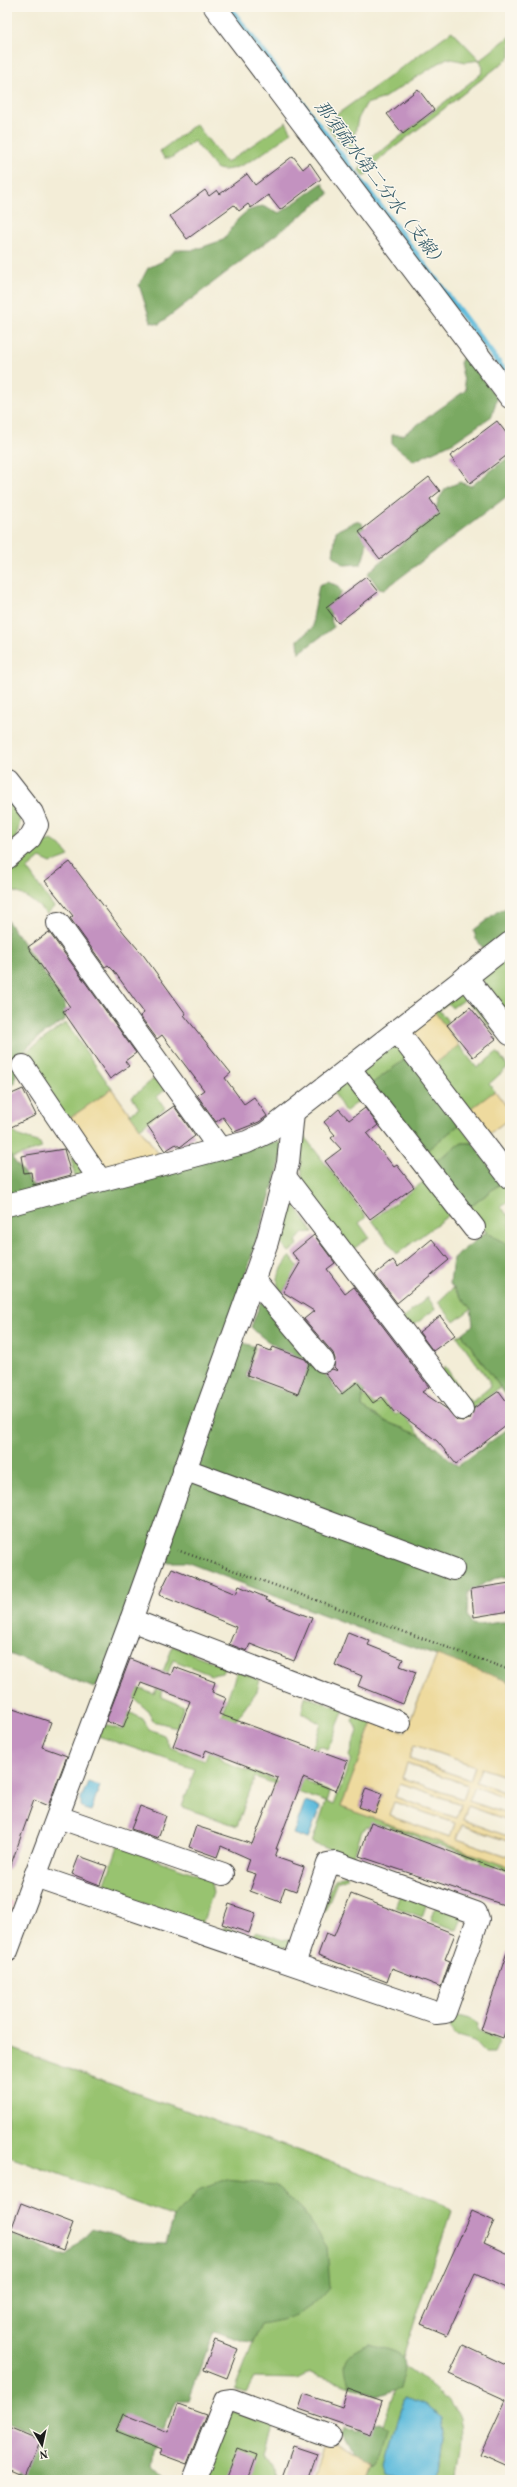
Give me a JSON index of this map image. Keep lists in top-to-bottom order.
{
  "water": ["那須疏水第二分水（支線）"],
  "north": "bottom"
}
